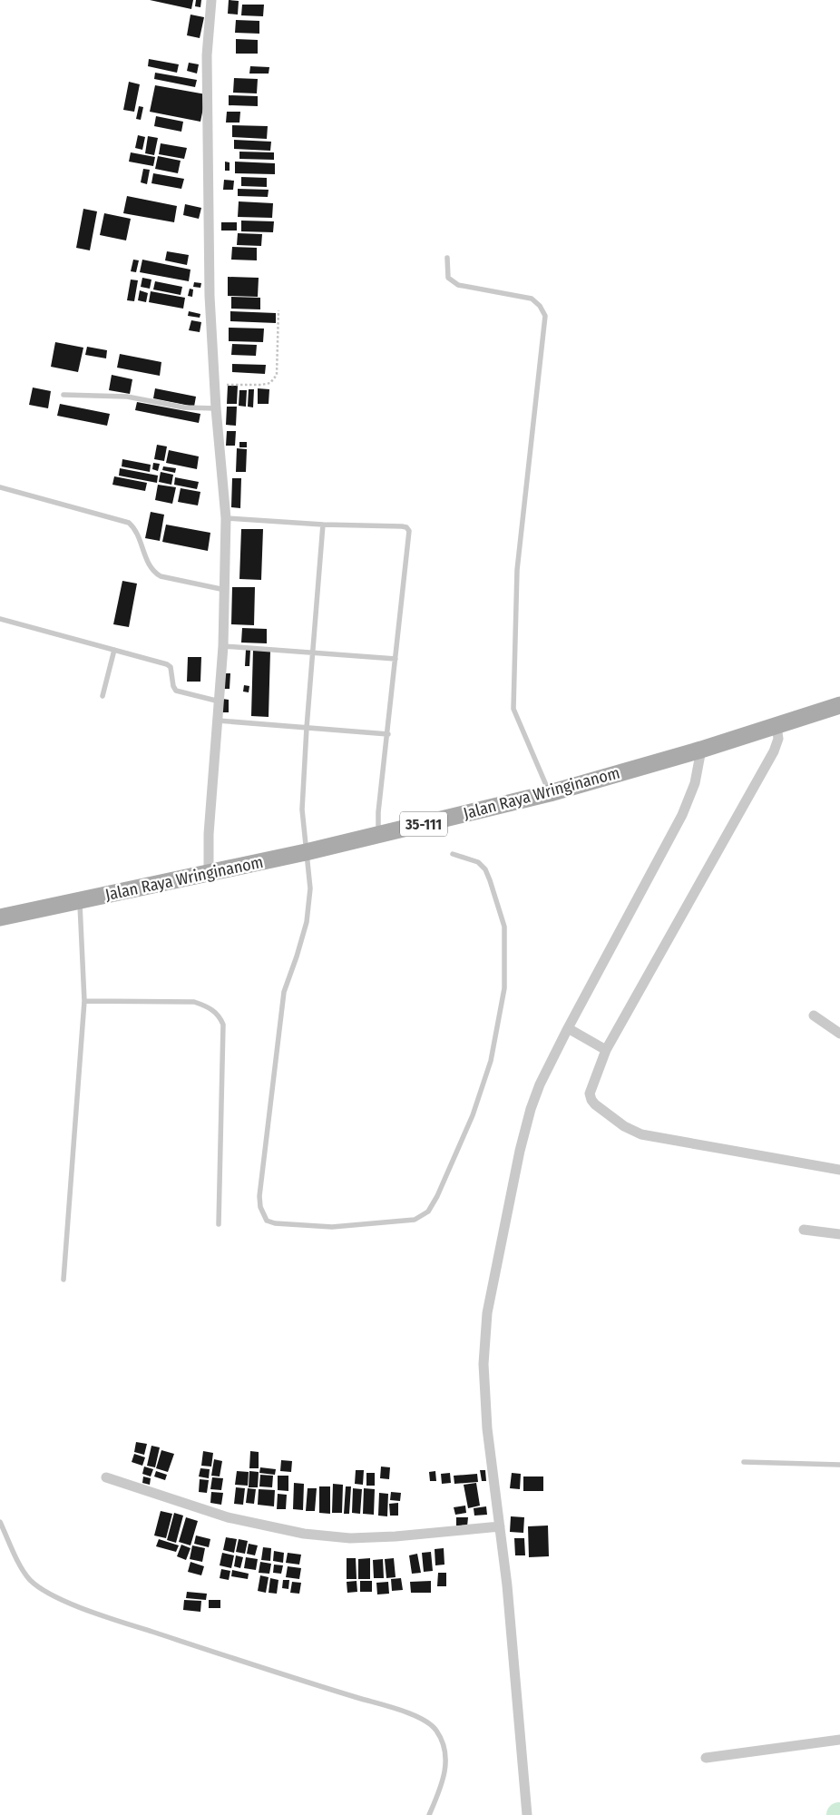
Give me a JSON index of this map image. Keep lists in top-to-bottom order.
{
  "streets": {
    "main road": ["Jalan Raya Wringinanom", "35-111"]
  }
}
